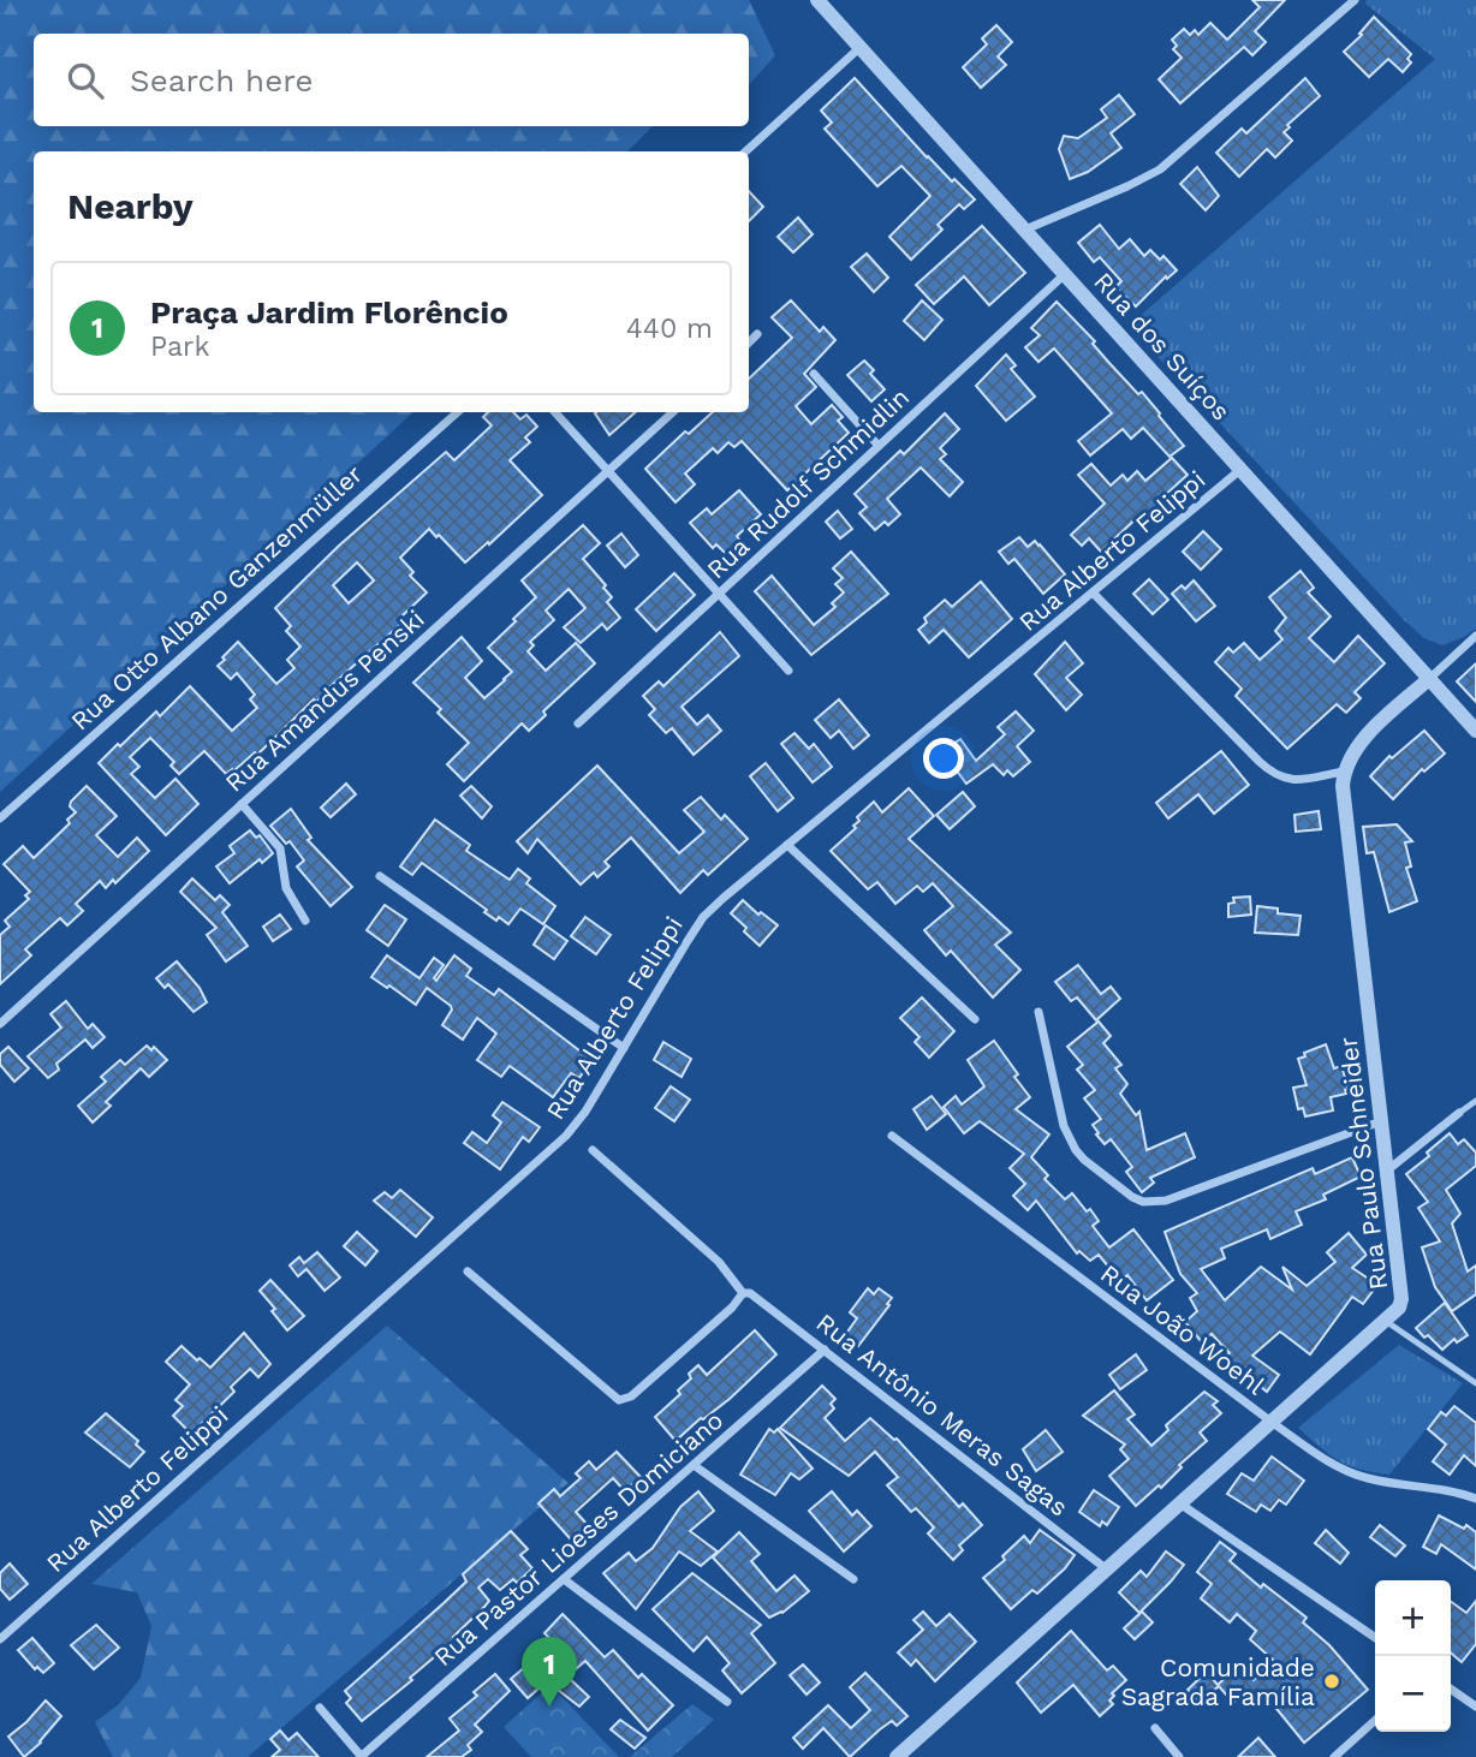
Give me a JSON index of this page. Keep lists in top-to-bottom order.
{
  "streets": {
    "street": [
      "Rua dos Suíços",
      "Rua Rudolf Schmidlin",
      "Rua Alberto Felippi",
      "Rua Otto Albano Ganzenmüller",
      "Rua Amandus Penski",
      "Rua Paulo Schneider",
      "Rua João Woehl",
      "Rua Antônio Meras Sagas",
      "Rua Pastor Lioeses Domiciano"
    ]
  },
  "crossings": [
    ["Rua dos Suíços", "Rua Rudolf Schmidlin"],
    ["Rua dos Suíços", "Rua Alberto Felippi"],
    ["Rua Paulo Schneider", "Rua João Woehl"],
    ["Rua Paulo Schneider", "Rua Antônio Meras Sagas"],
    ["Rua Antônio Meras Sagas", "Rua Pastor Lioeses Domiciano"]
  ],
  "places": ["Comunidade Sagrada Família"],
  "page": {
    "search": "Search here",
    "heading": "Nearby",
    "list": [
      {
        "mark": "1",
        "name": "Praça Jardim Florêncio",
        "note": "Park",
        "value": "440 m"
      }
    ],
    "map_buttons": ["+", "−"],
    "pins": "1"
  }
}
